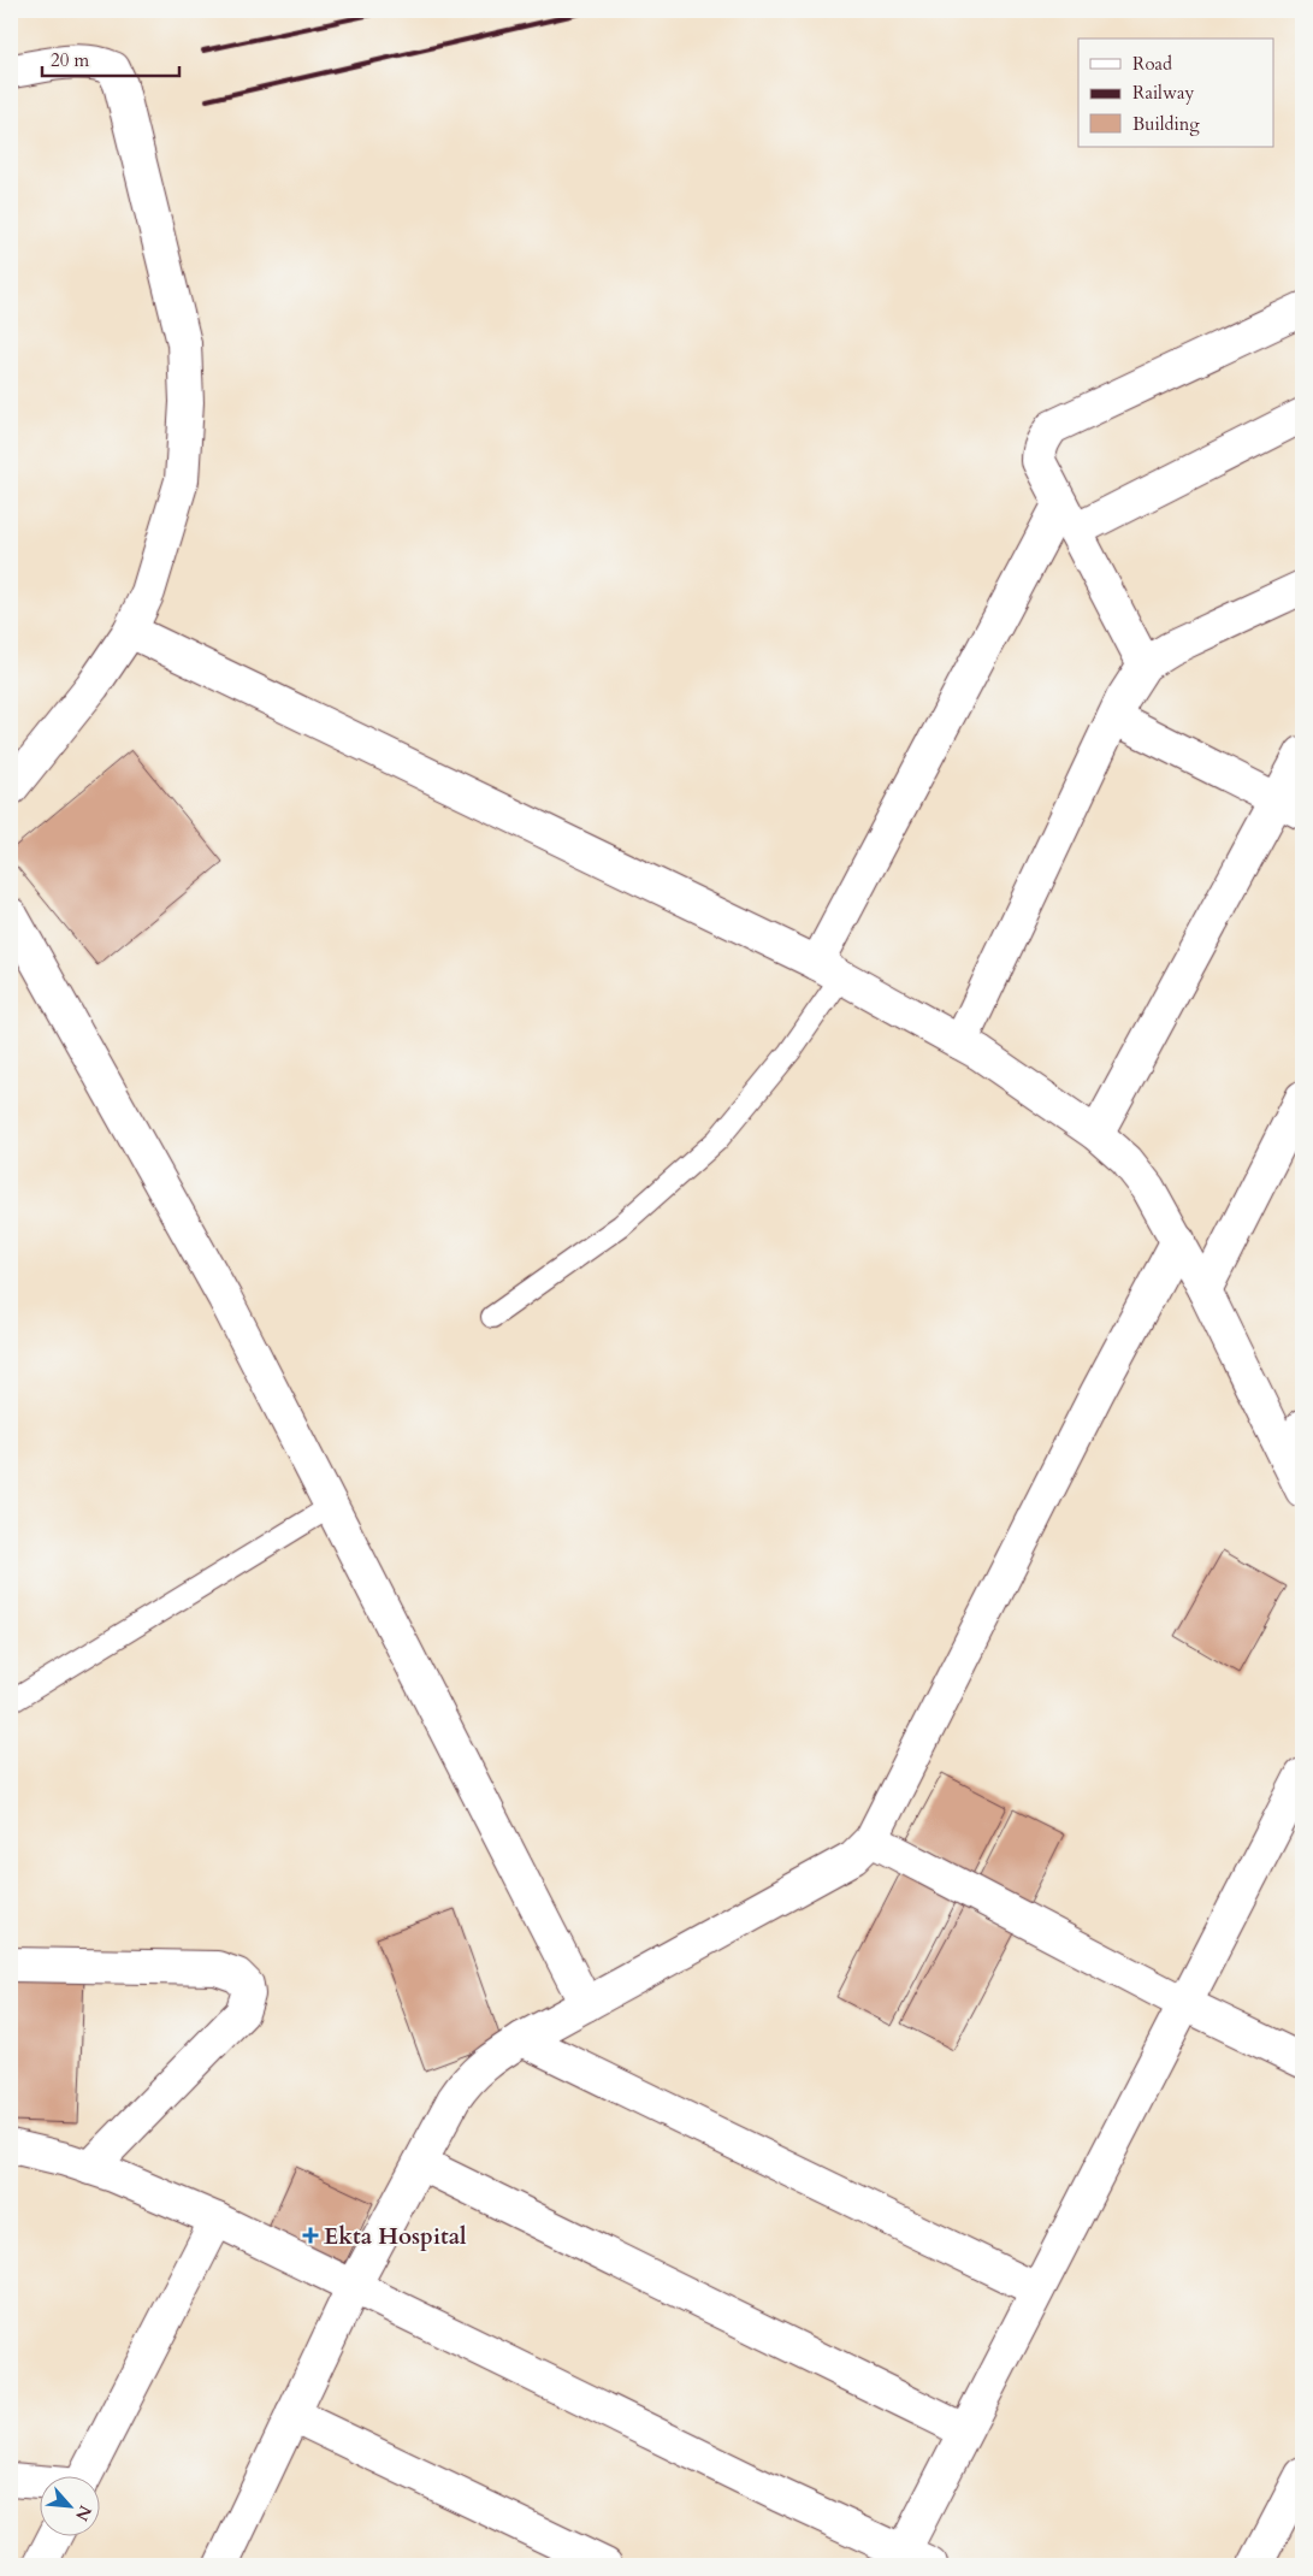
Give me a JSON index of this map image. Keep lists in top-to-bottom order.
{
  "places": {
    "health": ["Ekta Hospital"]
  },
  "legend": ["Road", "Railway", "Building"],
  "scale_bar": "20 m",
  "north": "bottom right"
}
